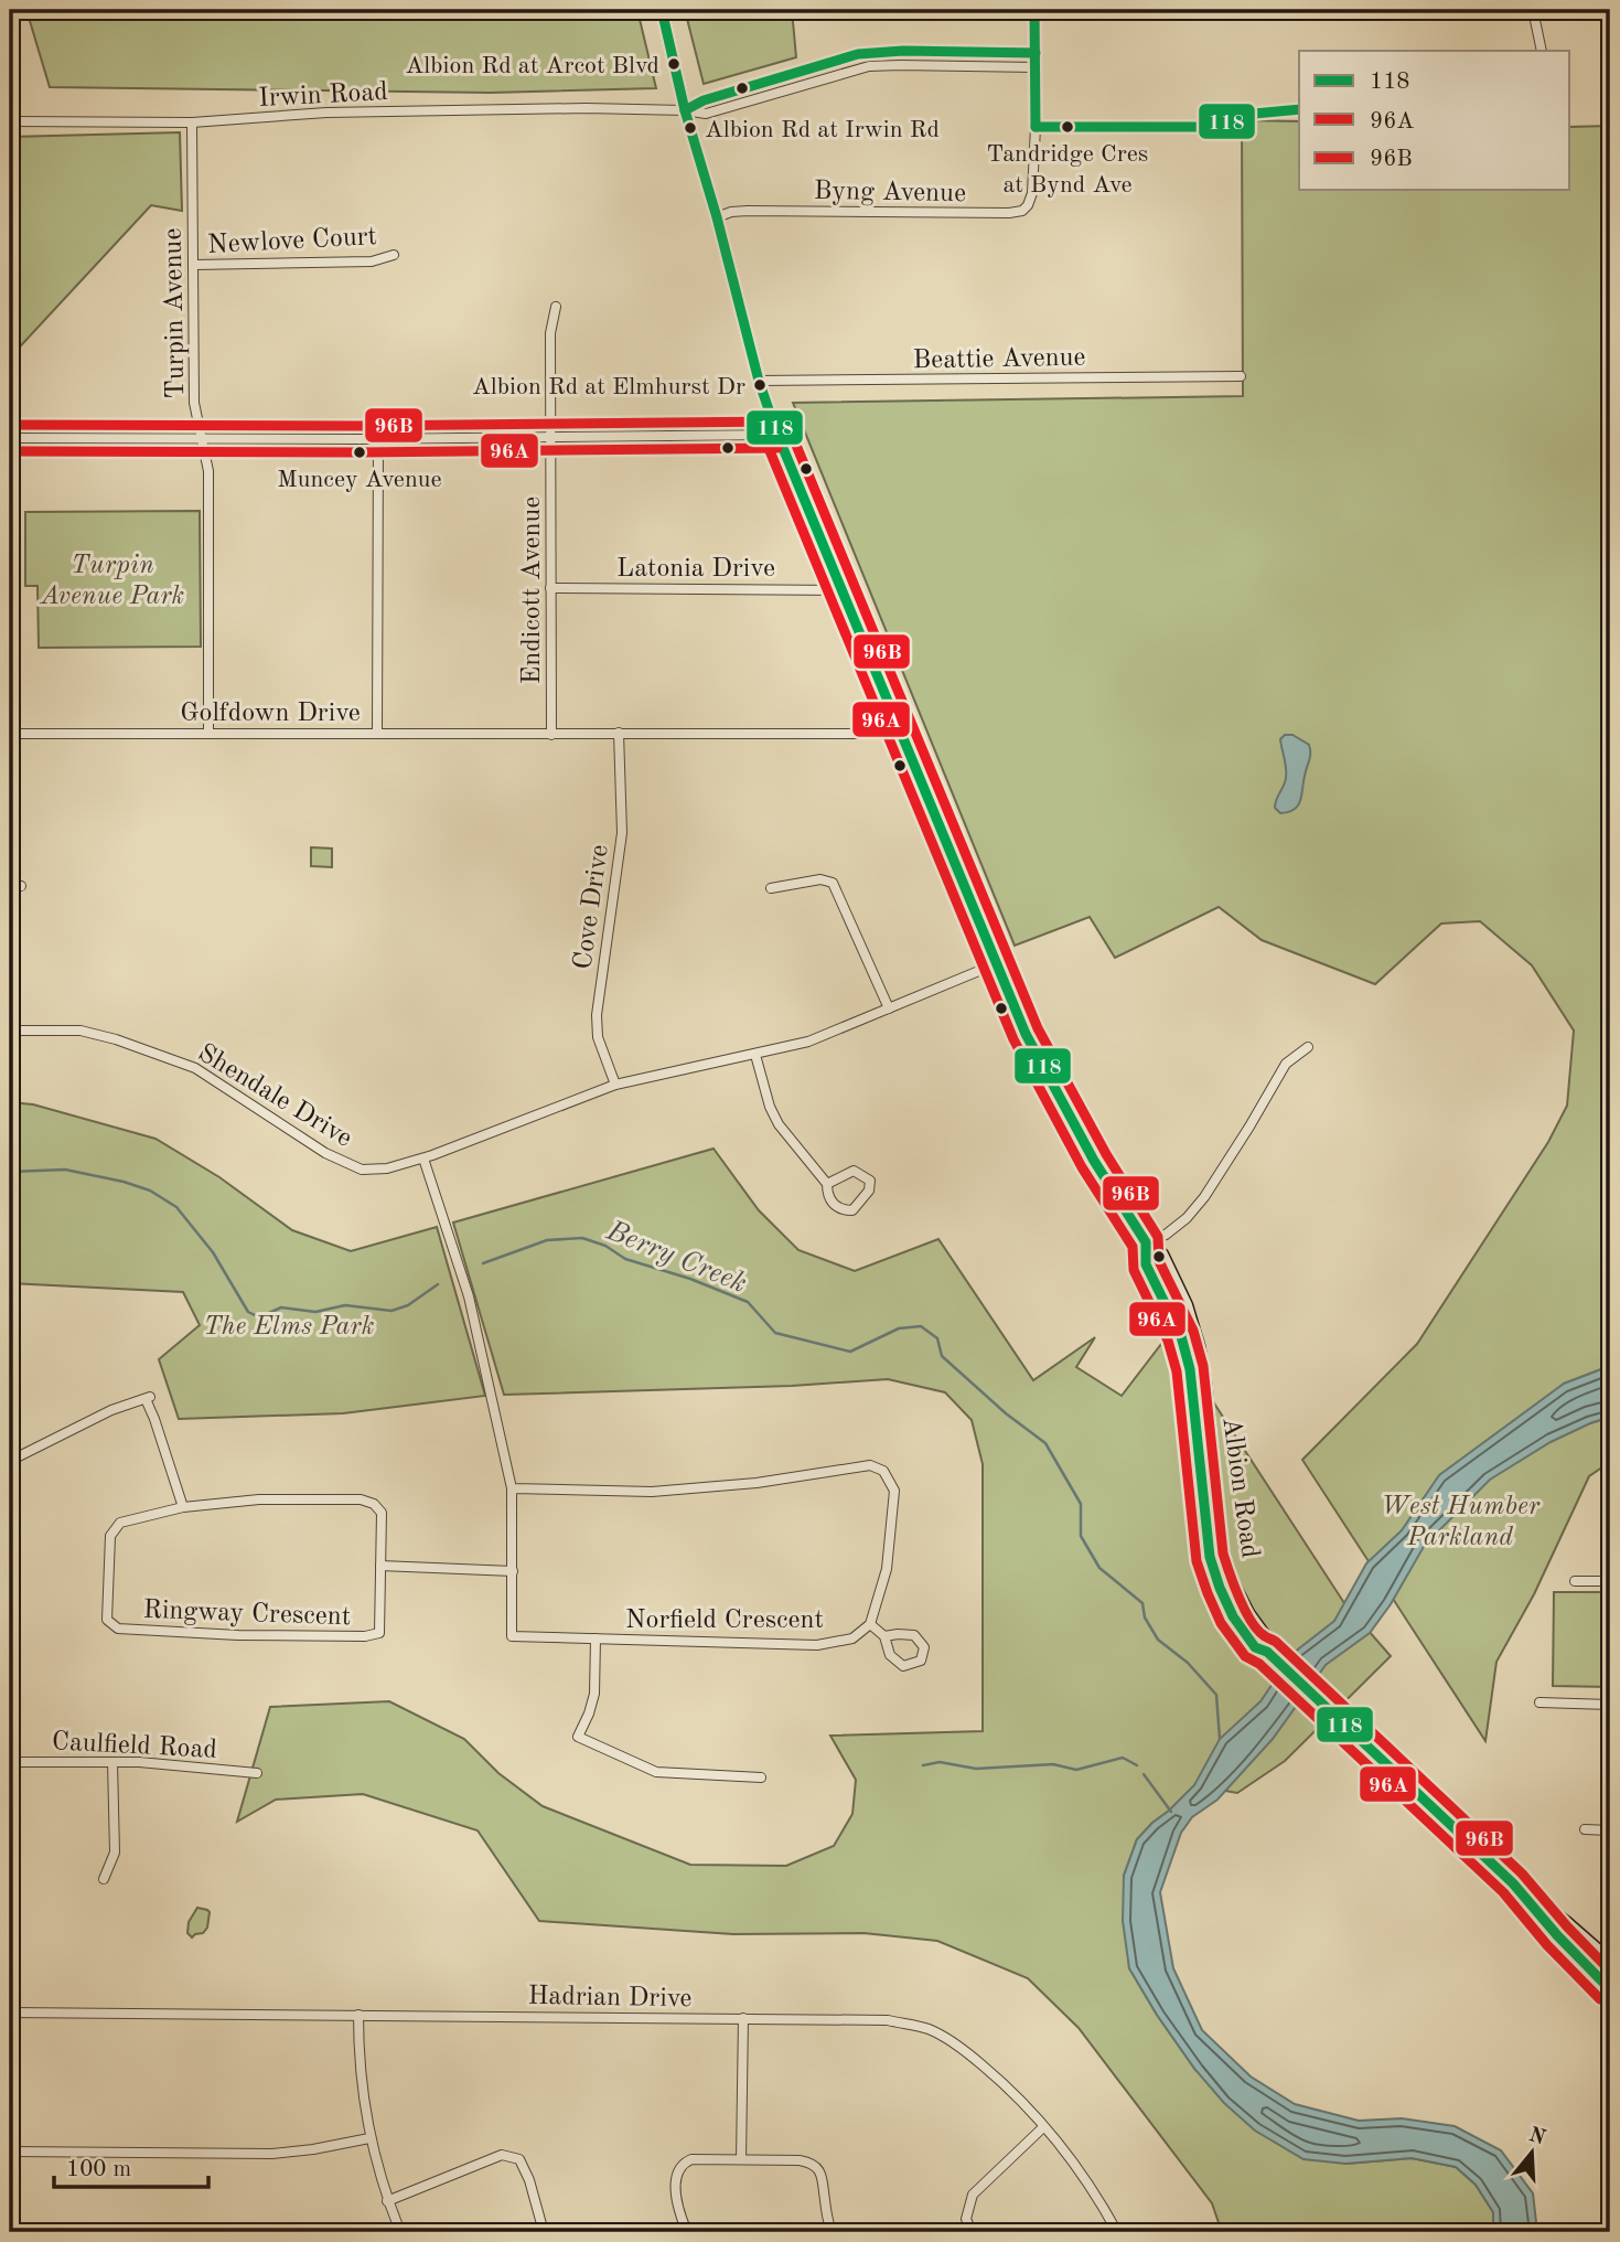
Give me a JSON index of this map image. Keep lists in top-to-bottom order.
{
  "streets": {
    "main road": ["Albion Road"],
    "street": [
      "Irwin Road",
      "Byng Avenue",
      "Newlove Court",
      "Turpin Avenue",
      "Beattie Avenue",
      "Latonia Drive",
      "Endicott Avenue",
      "Golfdown Drive",
      "Cove Drive",
      "Shendale Drive",
      "Ringway Crescent",
      "Norfield Crescent",
      "Caulfield Road",
      "Hadrian Drive"
    ]
  },
  "crossings": [
    ["Irwin Road", "Turpin Avenue"],
    ["Irwin Road", "Albion Road"],
    ["Byng Avenue", "Albion Road"],
    ["Newlove Court", "Turpin Avenue"],
    ["Turpin Avenue", "Golfdown Drive"],
    ["Beattie Avenue", "Albion Road"],
    ["Latonia Drive", "Endicott Avenue"],
    ["Latonia Drive", "Albion Road"],
    ["Endicott Avenue", "Golfdown Drive"],
    ["Golfdown Drive", "Cove Drive"],
    ["Golfdown Drive", "Albion Road"],
    ["Cove Drive", "Shendale Drive"],
    ["Shendale Drive", "Albion Road"],
    ["Shendale Drive", "Norfield Crescent"]
  ],
  "water": ["Berry Creek"],
  "parks": ["Turpin Avenue Park", "The Elms Park", "West Humber Parkland"],
  "places": [
    "Albion Rd at Arcot Blvd",
    "Tandridge Cres at Bynd Ave",
    "Albion Rd at Irwin Rd",
    "Albion Rd at Elmhurst Dr",
    "Muncey Avenue"
  ],
  "lines": ["transit line 118", "transit line 96B", "transit line 96A"],
  "legend": ["118", "96A", "96B"],
  "scale_bar": "100 m",
  "north": "top"
}
